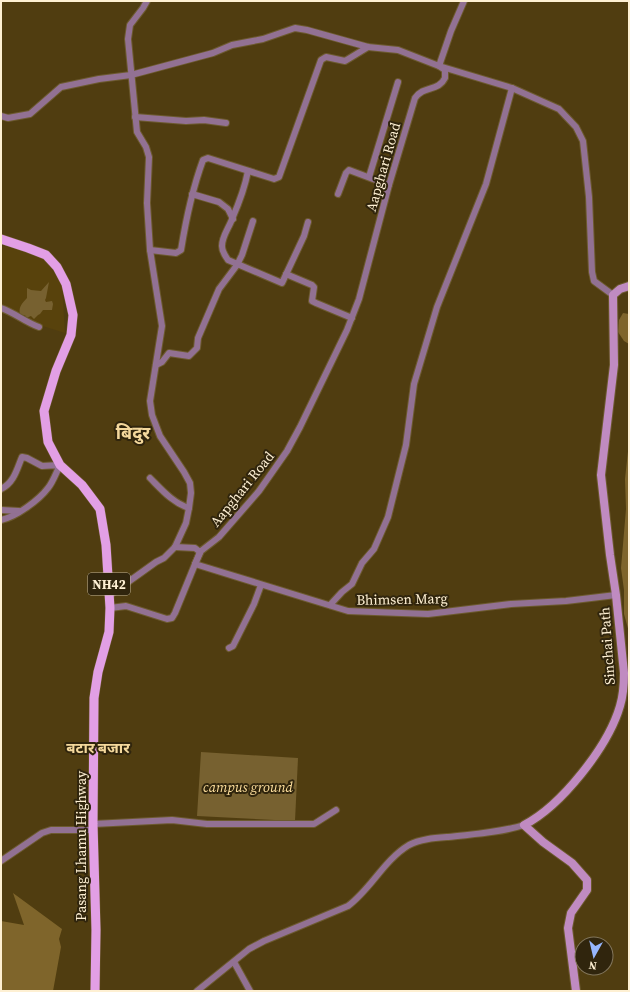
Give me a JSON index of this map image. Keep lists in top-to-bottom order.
{
  "streets": {
    "main road": ["NH42", "Pasang Lhamu Highway"],
    "street": ["Aapghari Road", "Bhimsen Marg", "Sinchai Path"]
  },
  "crossings": [
    ["Aapghari Road", "Bhimsen Marg"],
    ["Bhimsen Marg", "Sinchai Path"]
  ],
  "districts": ["बिदुर", "बटार बजार"],
  "parks": ["campus ground"],
  "north": "bottom"
}
